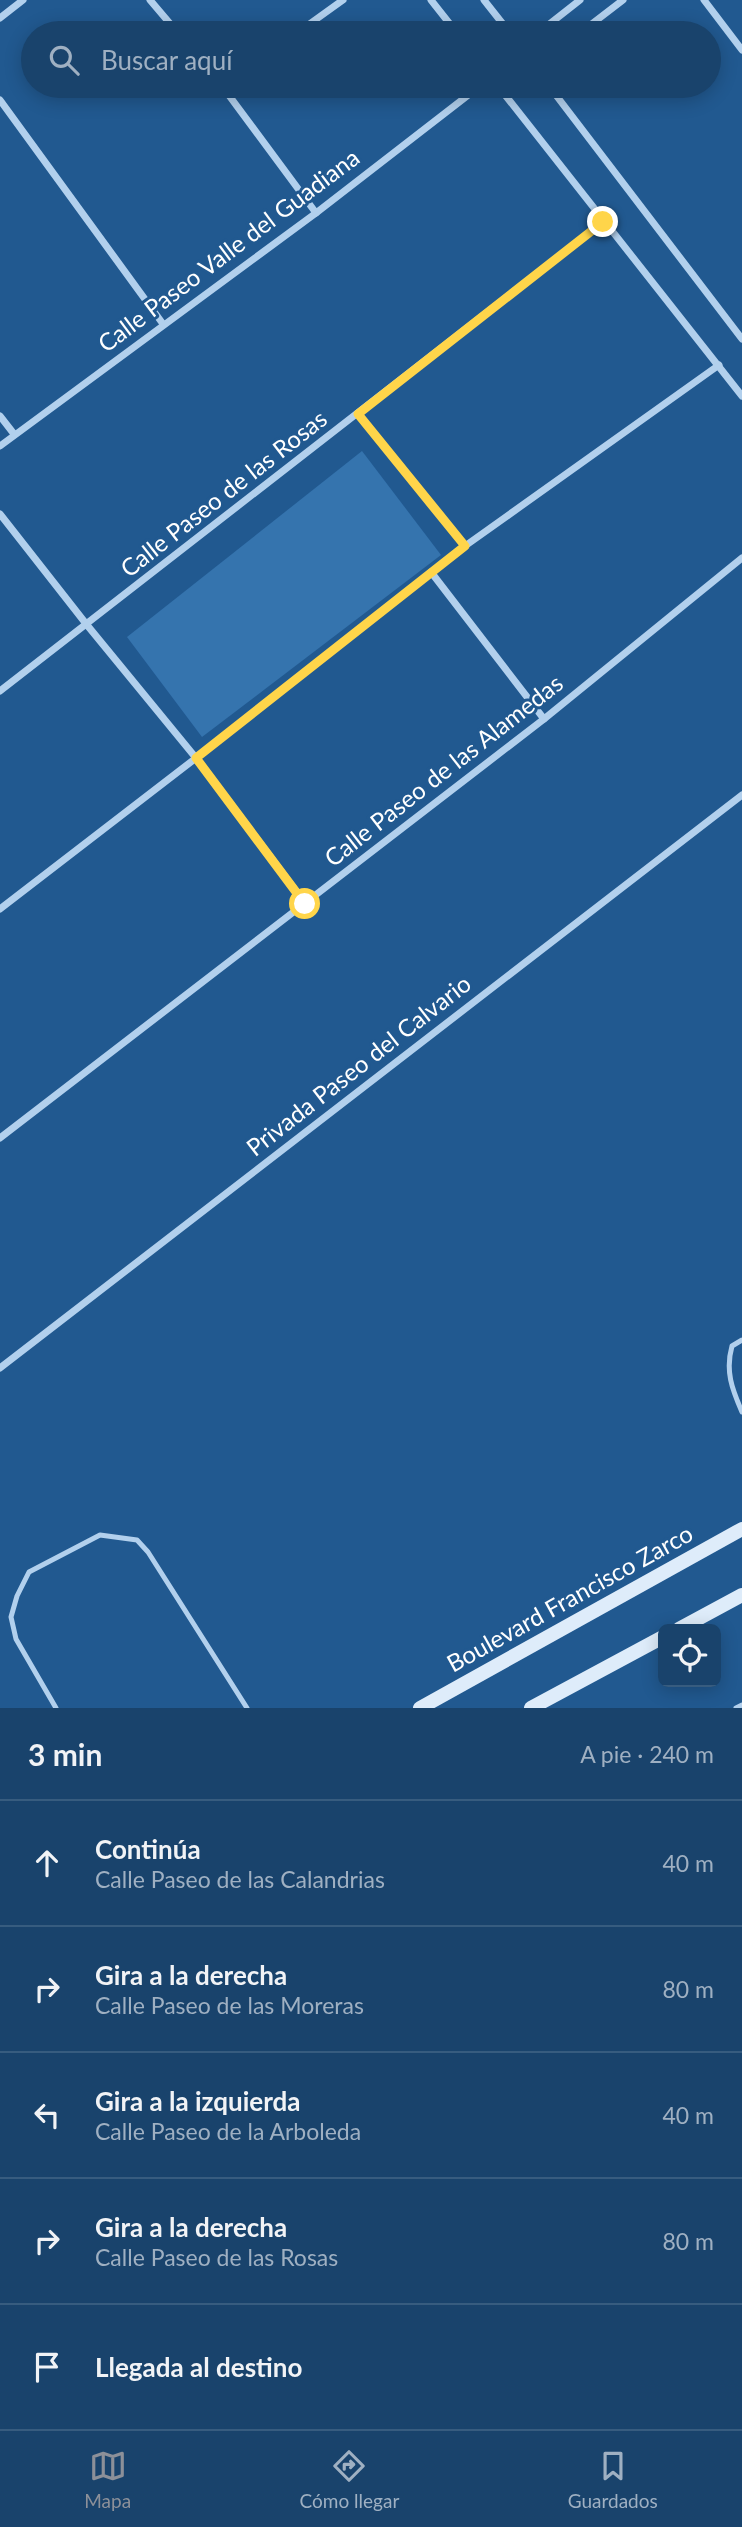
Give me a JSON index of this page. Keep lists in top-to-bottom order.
{
  "streets": {
    "main road": ["Boulevard Francisco Zarco"],
    "street": [
      "Calle Paseo Valle del Guadiana",
      "Calle Paseo de las Rosas",
      "Calle Paseo de las Alamedas",
      "Privada Paseo del Calvario"
    ]
  },
  "page": {
    "search": "Buscar aquí",
    "heading": ["3 min", "A pie · 240 m"],
    "list": [
      ["Continúa", "Calle Paseo de las Calandrias", "40 m"],
      ["Gira a la derecha", "Calle Paseo de las Moreras", "80 m"],
      ["Gira a la izquierda", "Calle Paseo de la Arboleda", "40 m"],
      ["Gira a la derecha", "Calle Paseo de las Rosas", "80 m"],
      "Llegada al destino"
    ],
    "nav": ["Mapa", "Cómo llegar", "Guardados"]
  }
}
